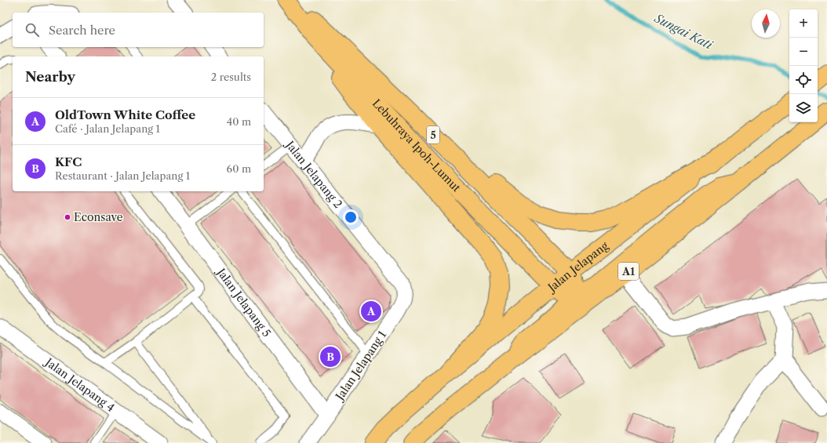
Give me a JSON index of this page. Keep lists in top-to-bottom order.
{
  "streets": {
    "main road": [
      "5",
      "Lebuhraya Ipoh-Lumut",
      "Jalan Jelapang",
      "A1"
    ],
    "street": [
      "Jalan Jelapang 2",
      "Jalan Jelapang 5",
      "Jalan Jelapang 1",
      "Jalan Jelapang 4"
    ]
  },
  "crossings": [
    ["5", "Lebuhraya Ipoh-Lumut"],
    ["5", "Jalan Jelapang"],
    ["Lebuhraya Ipoh-Lumut", "Jalan Jelapang"],
    ["Jalan Jelapang 2", "Jalan Jelapang 1"],
    ["Jalan Jelapang 5", "Jalan Jelapang 1"]
  ],
  "water": ["Sungai Kati"],
  "places": ["Econsave"],
  "north": "top",
  "page": {
    "map_buttons": ["+", "−"],
    "search": "Search here",
    "heading": ["Nearby", "2 results"],
    "list": [
      {
        "mark": "A",
        "name": "OldTown White Coffee",
        "note": "Café · Jalan Jelapang 1",
        "value": "40 m"
      },
      {
        "mark": "B",
        "name": "KFC",
        "note": "Restaurant · Jalan Jelapang 1",
        "value": "60 m"
      }
    ],
    "pins": ["A", "B"]
  }
}
